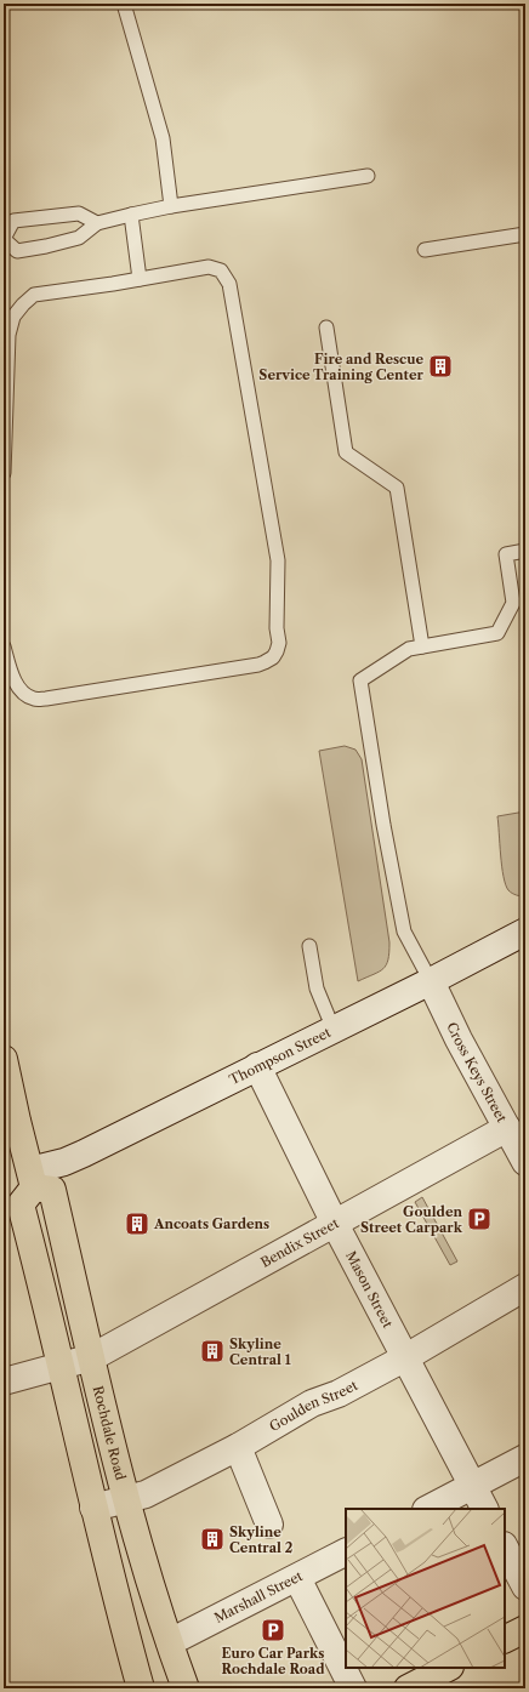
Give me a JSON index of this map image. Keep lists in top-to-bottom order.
{
  "streets": {
    "highway": ["Rochdale Road"],
    "street": [
      "Thompson Street",
      "Cross Keys Street",
      "Bendix Street",
      "Mason Street",
      "Goulden Street",
      "Marshall Street"
    ]
  },
  "crossings": [
    ["Thompson Street", "Cross Keys Street"],
    ["Thompson Street", "Mason Street"],
    ["Thompson Street", "Rochdale Road"],
    ["Cross Keys Street", "Bendix Street"],
    ["Bendix Street", "Mason Street"],
    ["Bendix Street", "Rochdale Road"],
    ["Mason Street", "Goulden Street"],
    ["Goulden Street", "Rochdale Road"],
    ["Rochdale Road", "Marshall Street"]
  ],
  "places": {
    "building": [
      "Fire and Rescue Service Training Center",
      "Ancoats Gardens",
      "Skyline Central 1",
      "Skyline Central 2"
    ],
    "parking": ["Goulden Street Carpark", "Euro Car Parks Rochdale Road"]
  }
}
